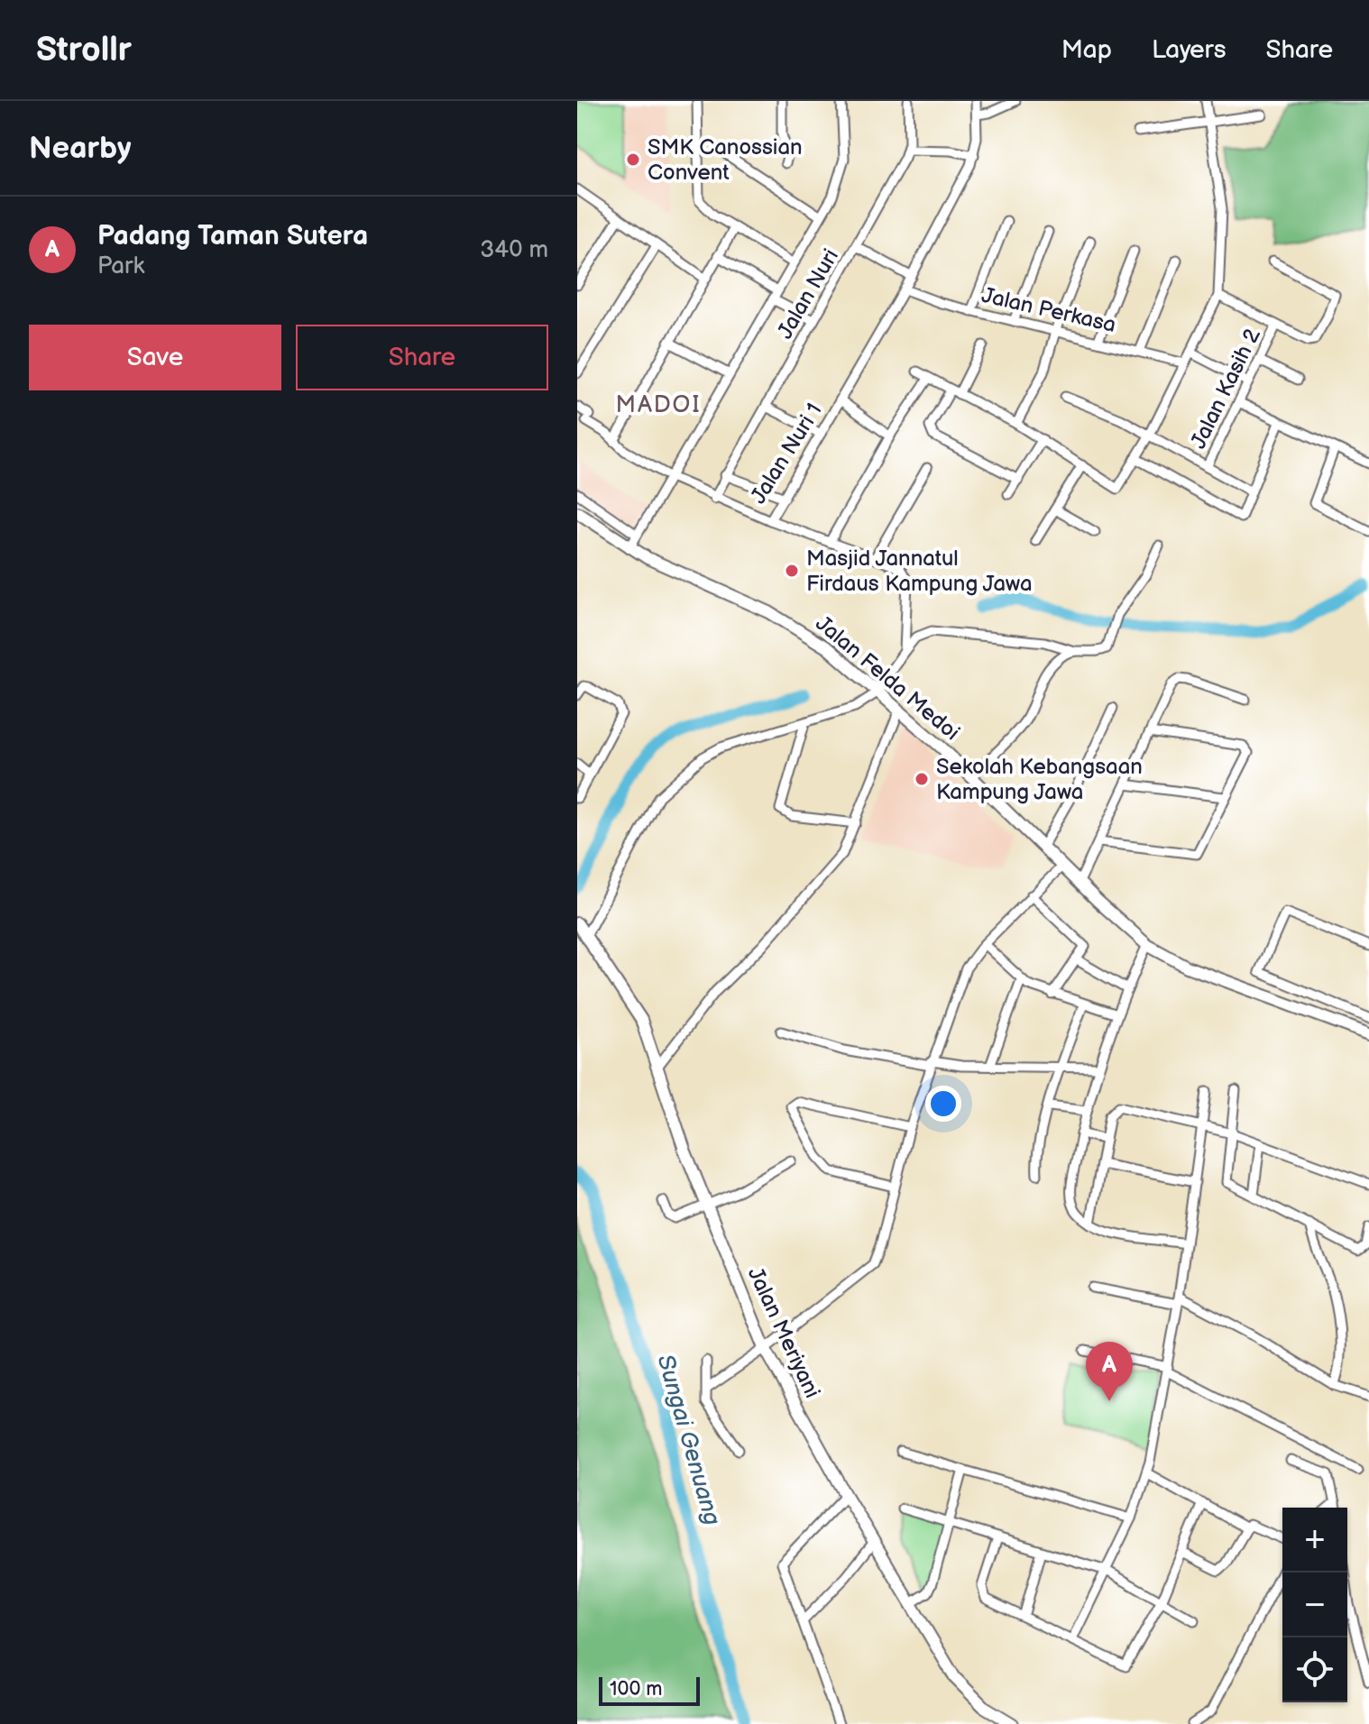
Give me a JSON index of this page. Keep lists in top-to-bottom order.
{
  "streets": {
    "main road": ["Jalan Felda Medoi", "Jalan Meriyani"],
    "street": [
      "Jalan Nuri",
      "Jalan Perkasa",
      "Jalan Kasih 2",
      "Jalan Nuri 1"
    ]
  },
  "crossings": [
    ["Jalan Nuri", "Jalan Nuri 1"],
    ["Jalan Perkasa", "Jalan Nuri 1"]
  ],
  "districts": ["MADOI"],
  "water": ["Sungai Genuang"],
  "places": ["SMK Canossian Convent", "Masjid Jannatul Firdaus Kampung Jawa", "Sekolah Kebangsaan Kampung Jawa"],
  "scale_bar": "100 m",
  "page": {
    "header": "Strollr",
    "nav": ["Map", "Layers", "Share"],
    "heading": "Nearby",
    "list": [
      {
        "mark": "A",
        "name": "Padang Taman Sutera",
        "note": "Park",
        "value": "340 m"
      }
    ],
    "buttons": ["Save", "Share"],
    "pins": "A",
    "map_buttons": ["+", "−"],
    "scale": "100 m"
  }
}
